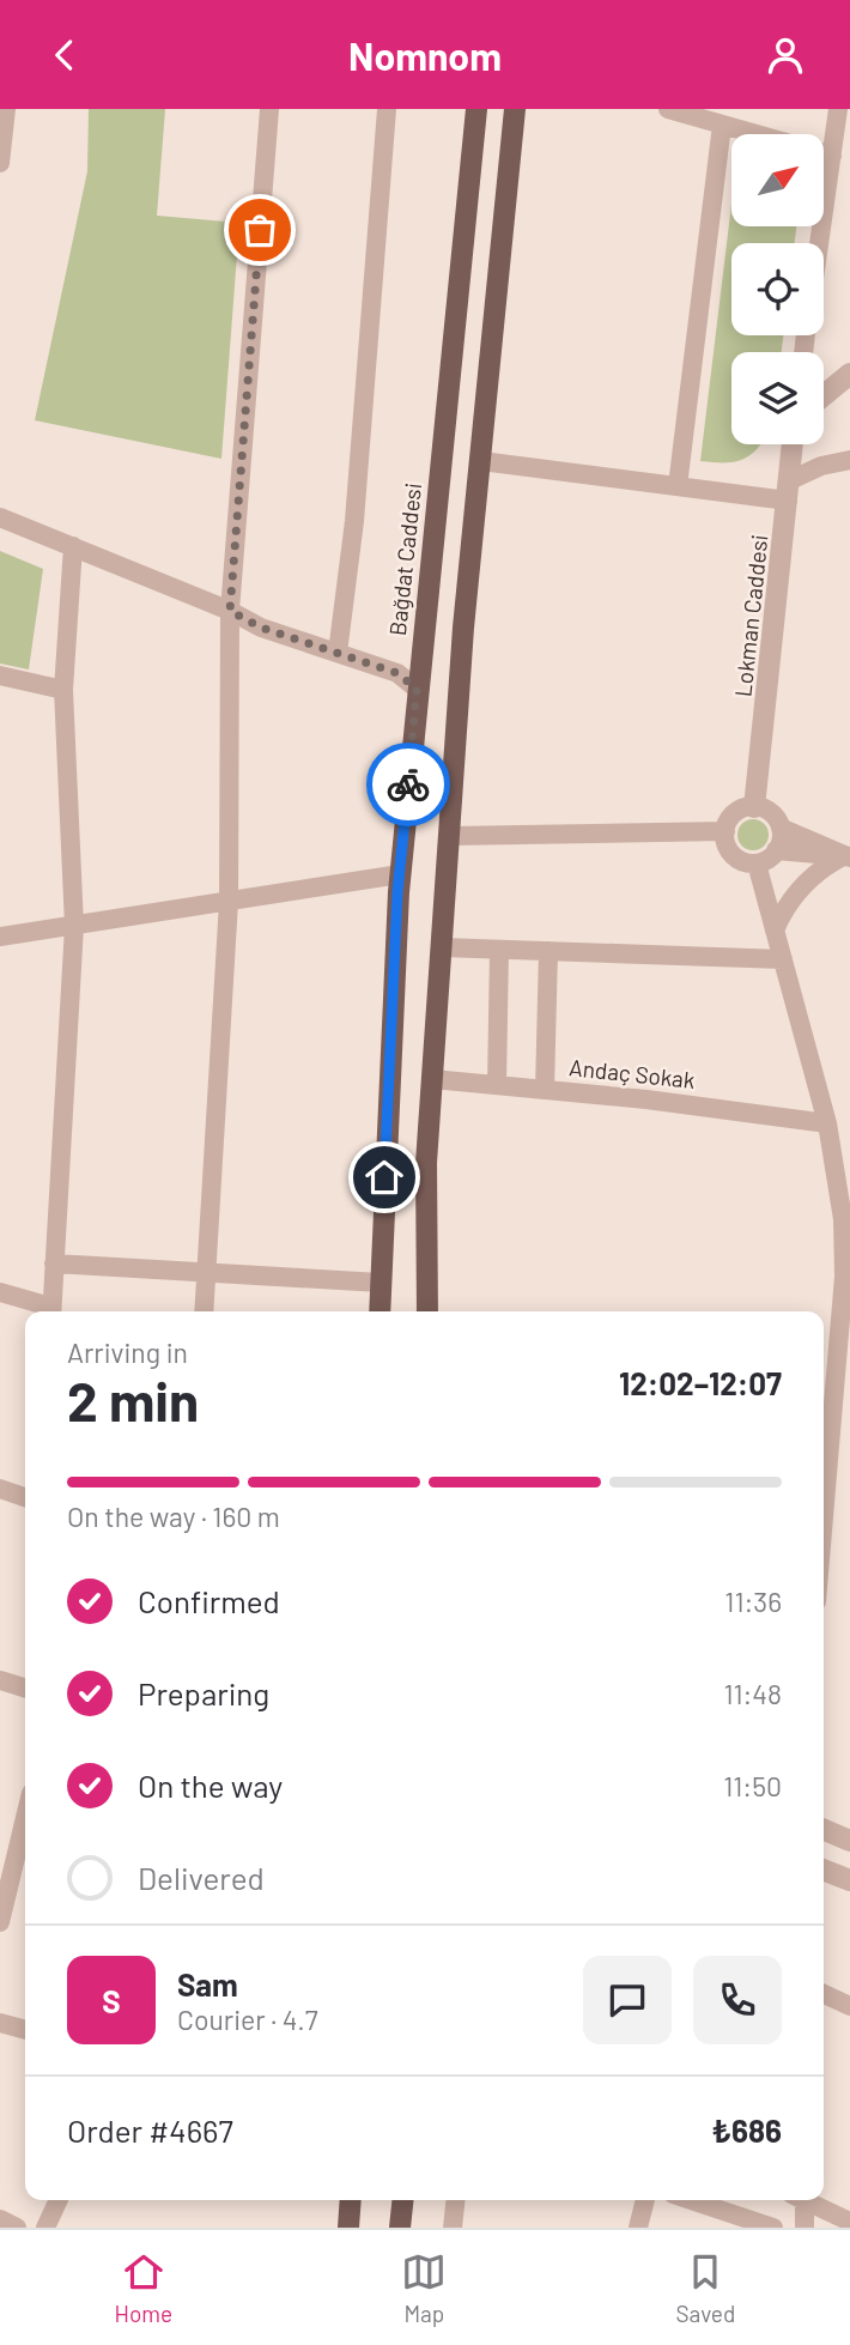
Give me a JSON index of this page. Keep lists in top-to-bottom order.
{
  "streets": {
    "main road": ["Bağdat Caddesi"],
    "street": ["Lokman Caddesi", "Andaç Sokak"]
  },
  "north": "top right",
  "page": {
    "header": "Nomnom",
    "heading": ["2 min", "Arriving in", "12:02–12:07"],
    "panel": [
      "Sam",
      "Courier · 4.7",
      "Order #4667",
      "₺686"
    ],
    "bar": "On the way · 160 m",
    "list": [
      ["Confirmed", "11:36"],
      ["Preparing", "11:48"],
      ["On the way", "11:50"],
      "Delivered"
    ],
    "round": "S",
    "tabs": ["Home", "Map", "Saved"]
  }
}
